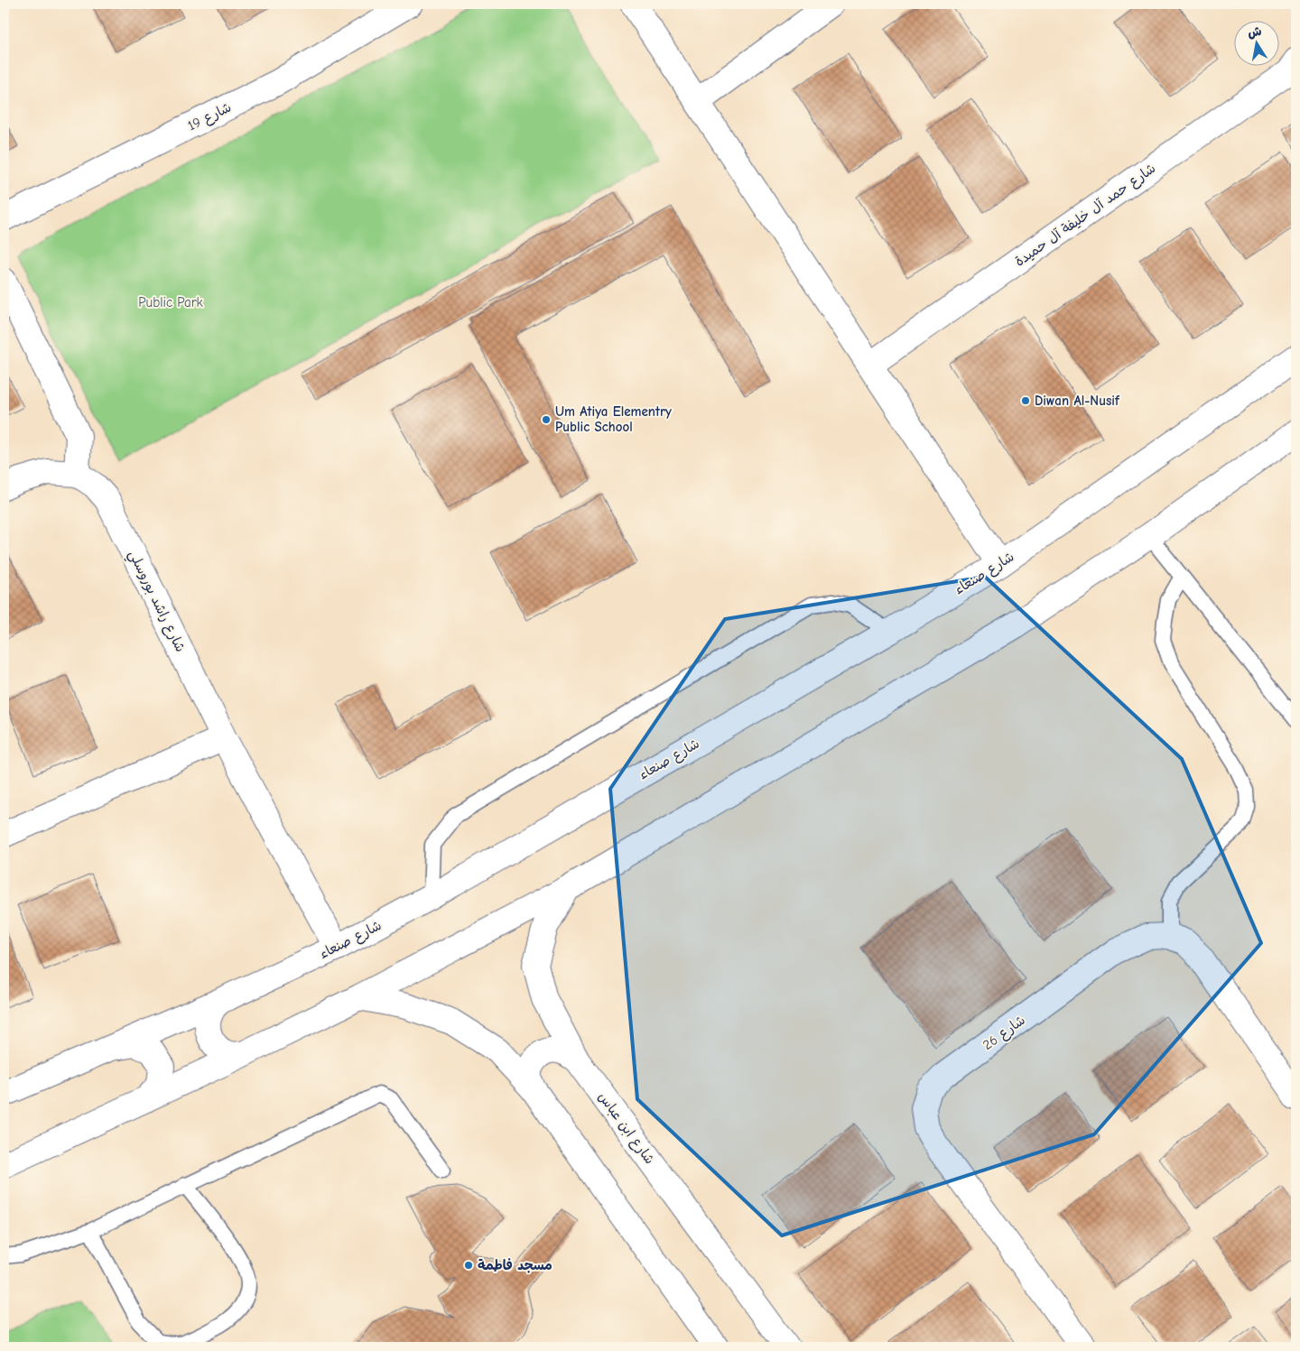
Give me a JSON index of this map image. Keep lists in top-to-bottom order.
{
  "streets": {
    "street": [
      "شارع 19",
      "شارع حمد آل خليفة آل حميدة",
      "شارع صنعاء",
      "شارع راشد بوروسلي",
      "شارع 26",
      "شارع ابن عباس"
    ]
  },
  "crossings": [
    ["شارع صنعاء", "شارع راشد بوروسلي"]
  ],
  "parks": ["Public Park"],
  "places": ["Diwan Al-Nusif", "Um Atiya Elementry Public School", "مسجد فاطمة"],
  "north": "top"
}
